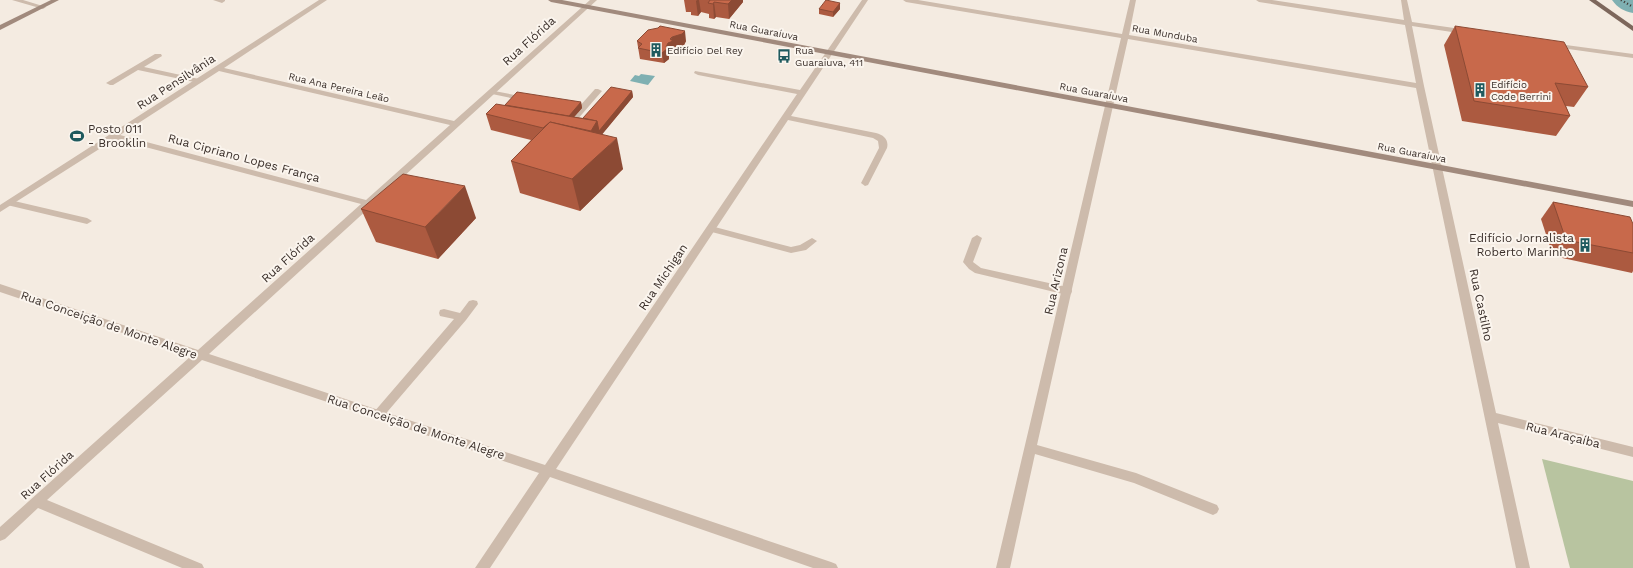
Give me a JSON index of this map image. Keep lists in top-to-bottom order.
{
  "streets": {
    "street": [
      "Rua Guaraíuva",
      "Rua Munduba",
      "Rua Flórida",
      "Rua Pensilvânia",
      "Rua Ana Pereira Leão",
      "Rua Cipriano Lopes França",
      "Rua Michigan",
      "Rua Arizona",
      "Rua Castilho",
      "Rua Conceição de Monte Alegre",
      "Rua Araçaíba"
    ]
  },
  "crossings": [
    ["Rua Guaraíuva", "Rua Flórida"],
    ["Rua Guaraíuva", "Rua Michigan"],
    ["Rua Guaraíuva", "Rua Arizona"],
    ["Rua Guaraíuva", "Rua Castilho"],
    ["Rua Munduba", "Rua Arizona"],
    ["Rua Munduba", "Rua Castilho"],
    ["Rua Flórida", "Rua Ana Pereira Leão"],
    ["Rua Flórida", "Rua Cipriano Lopes França"],
    ["Rua Flórida", "Rua Conceição de Monte Alegre"],
    ["Rua Pensilvânia", "Rua Ana Pereira Leão"],
    ["Rua Pensilvânia", "Rua Cipriano Lopes França"],
    ["Rua Michigan", "Rua Conceição de Monte Alegre"],
    ["Rua Castilho", "Rua Araçaíba"]
  ],
  "places": {
    "building": ["Edifício Del Rey", "Edifício Code Berrini", "Edifício Jornalista Roberto Marinho"],
    "bus stop": ["Rua Guaraiuva, 411"],
    "sports": ["Posto 011 - Brooklin"]
  }
}
